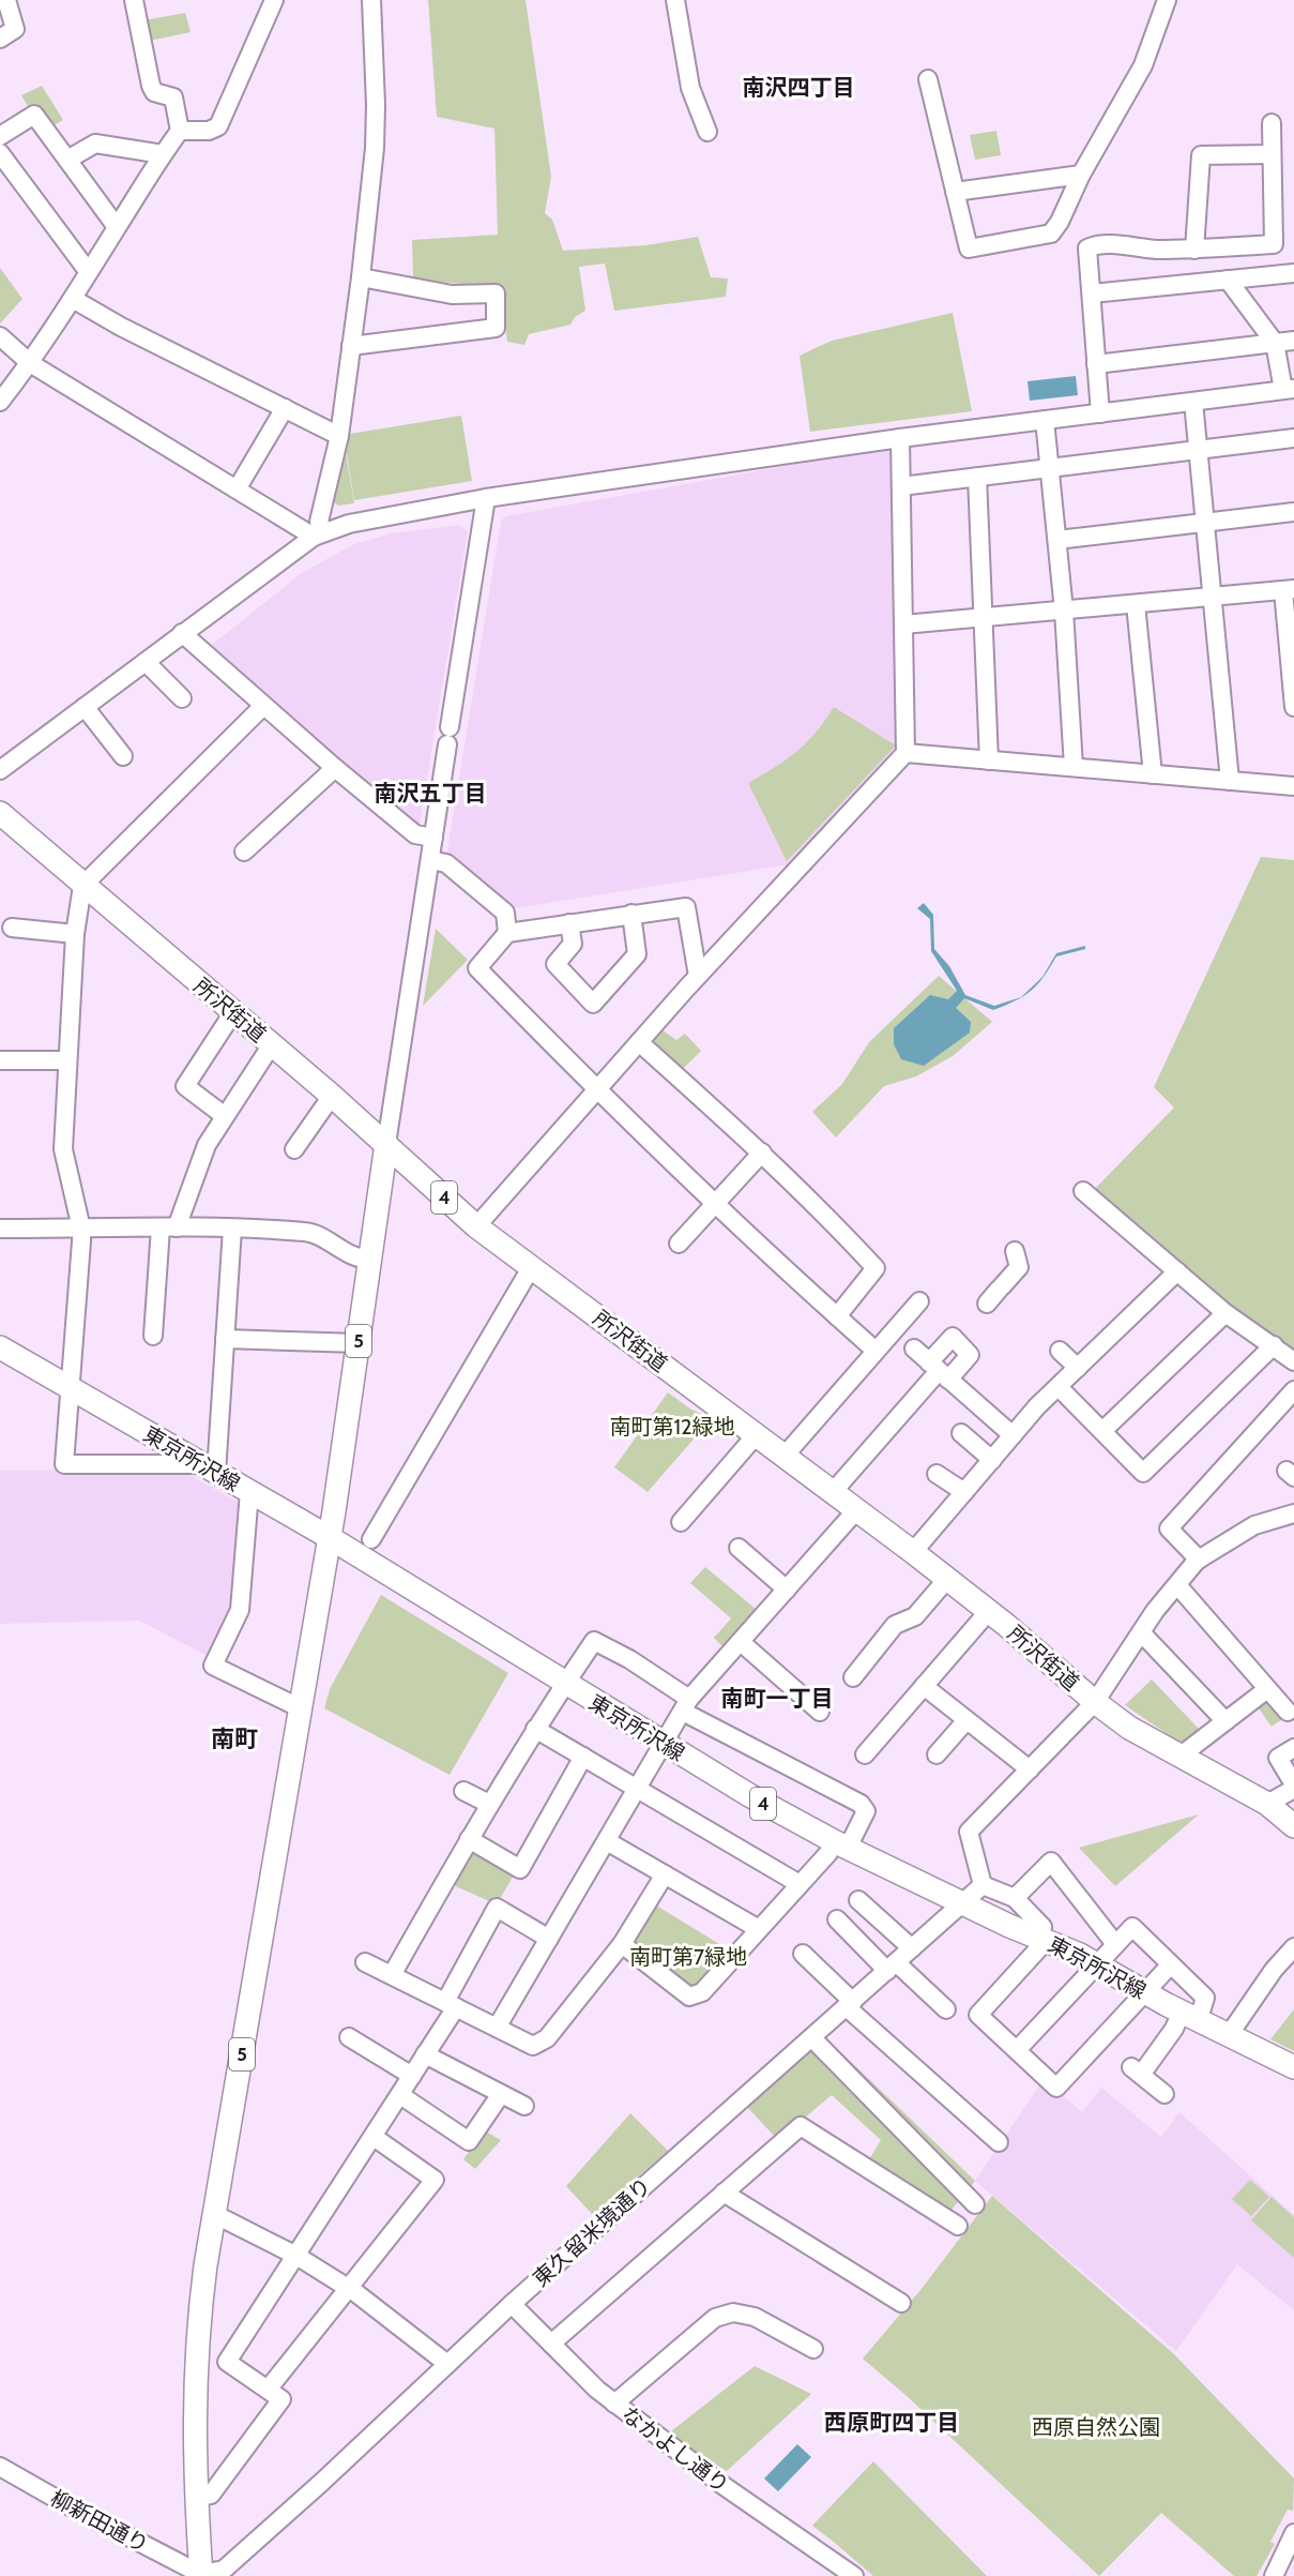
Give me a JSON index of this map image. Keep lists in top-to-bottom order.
{
  "streets": {
    "main road": [
      "所沢街道",
      "4",
      "5",
      "東京所沢線"
    ],
    "street": ["東久留米境通り", "なかよし通り", "柳新田通り"]
  },
  "crossings": [
    ["所沢街道", "5"],
    ["5", "東京所沢線"],
    ["5", "東久留米境通り"],
    ["5", "柳新田通り"],
    ["東京所沢線", "東久留米境通り"],
    ["東久留米境通り", "なかよし通り"],
    ["東久留米境通り", "柳新田通り"]
  ],
  "districts": [
    "南沢四丁目",
    "南沢五丁目",
    "南町一丁目",
    "南町",
    "西原町四丁目"
  ],
  "parks": ["南町第12緑地", "南町第7緑地", "西原自然公園"]
}
